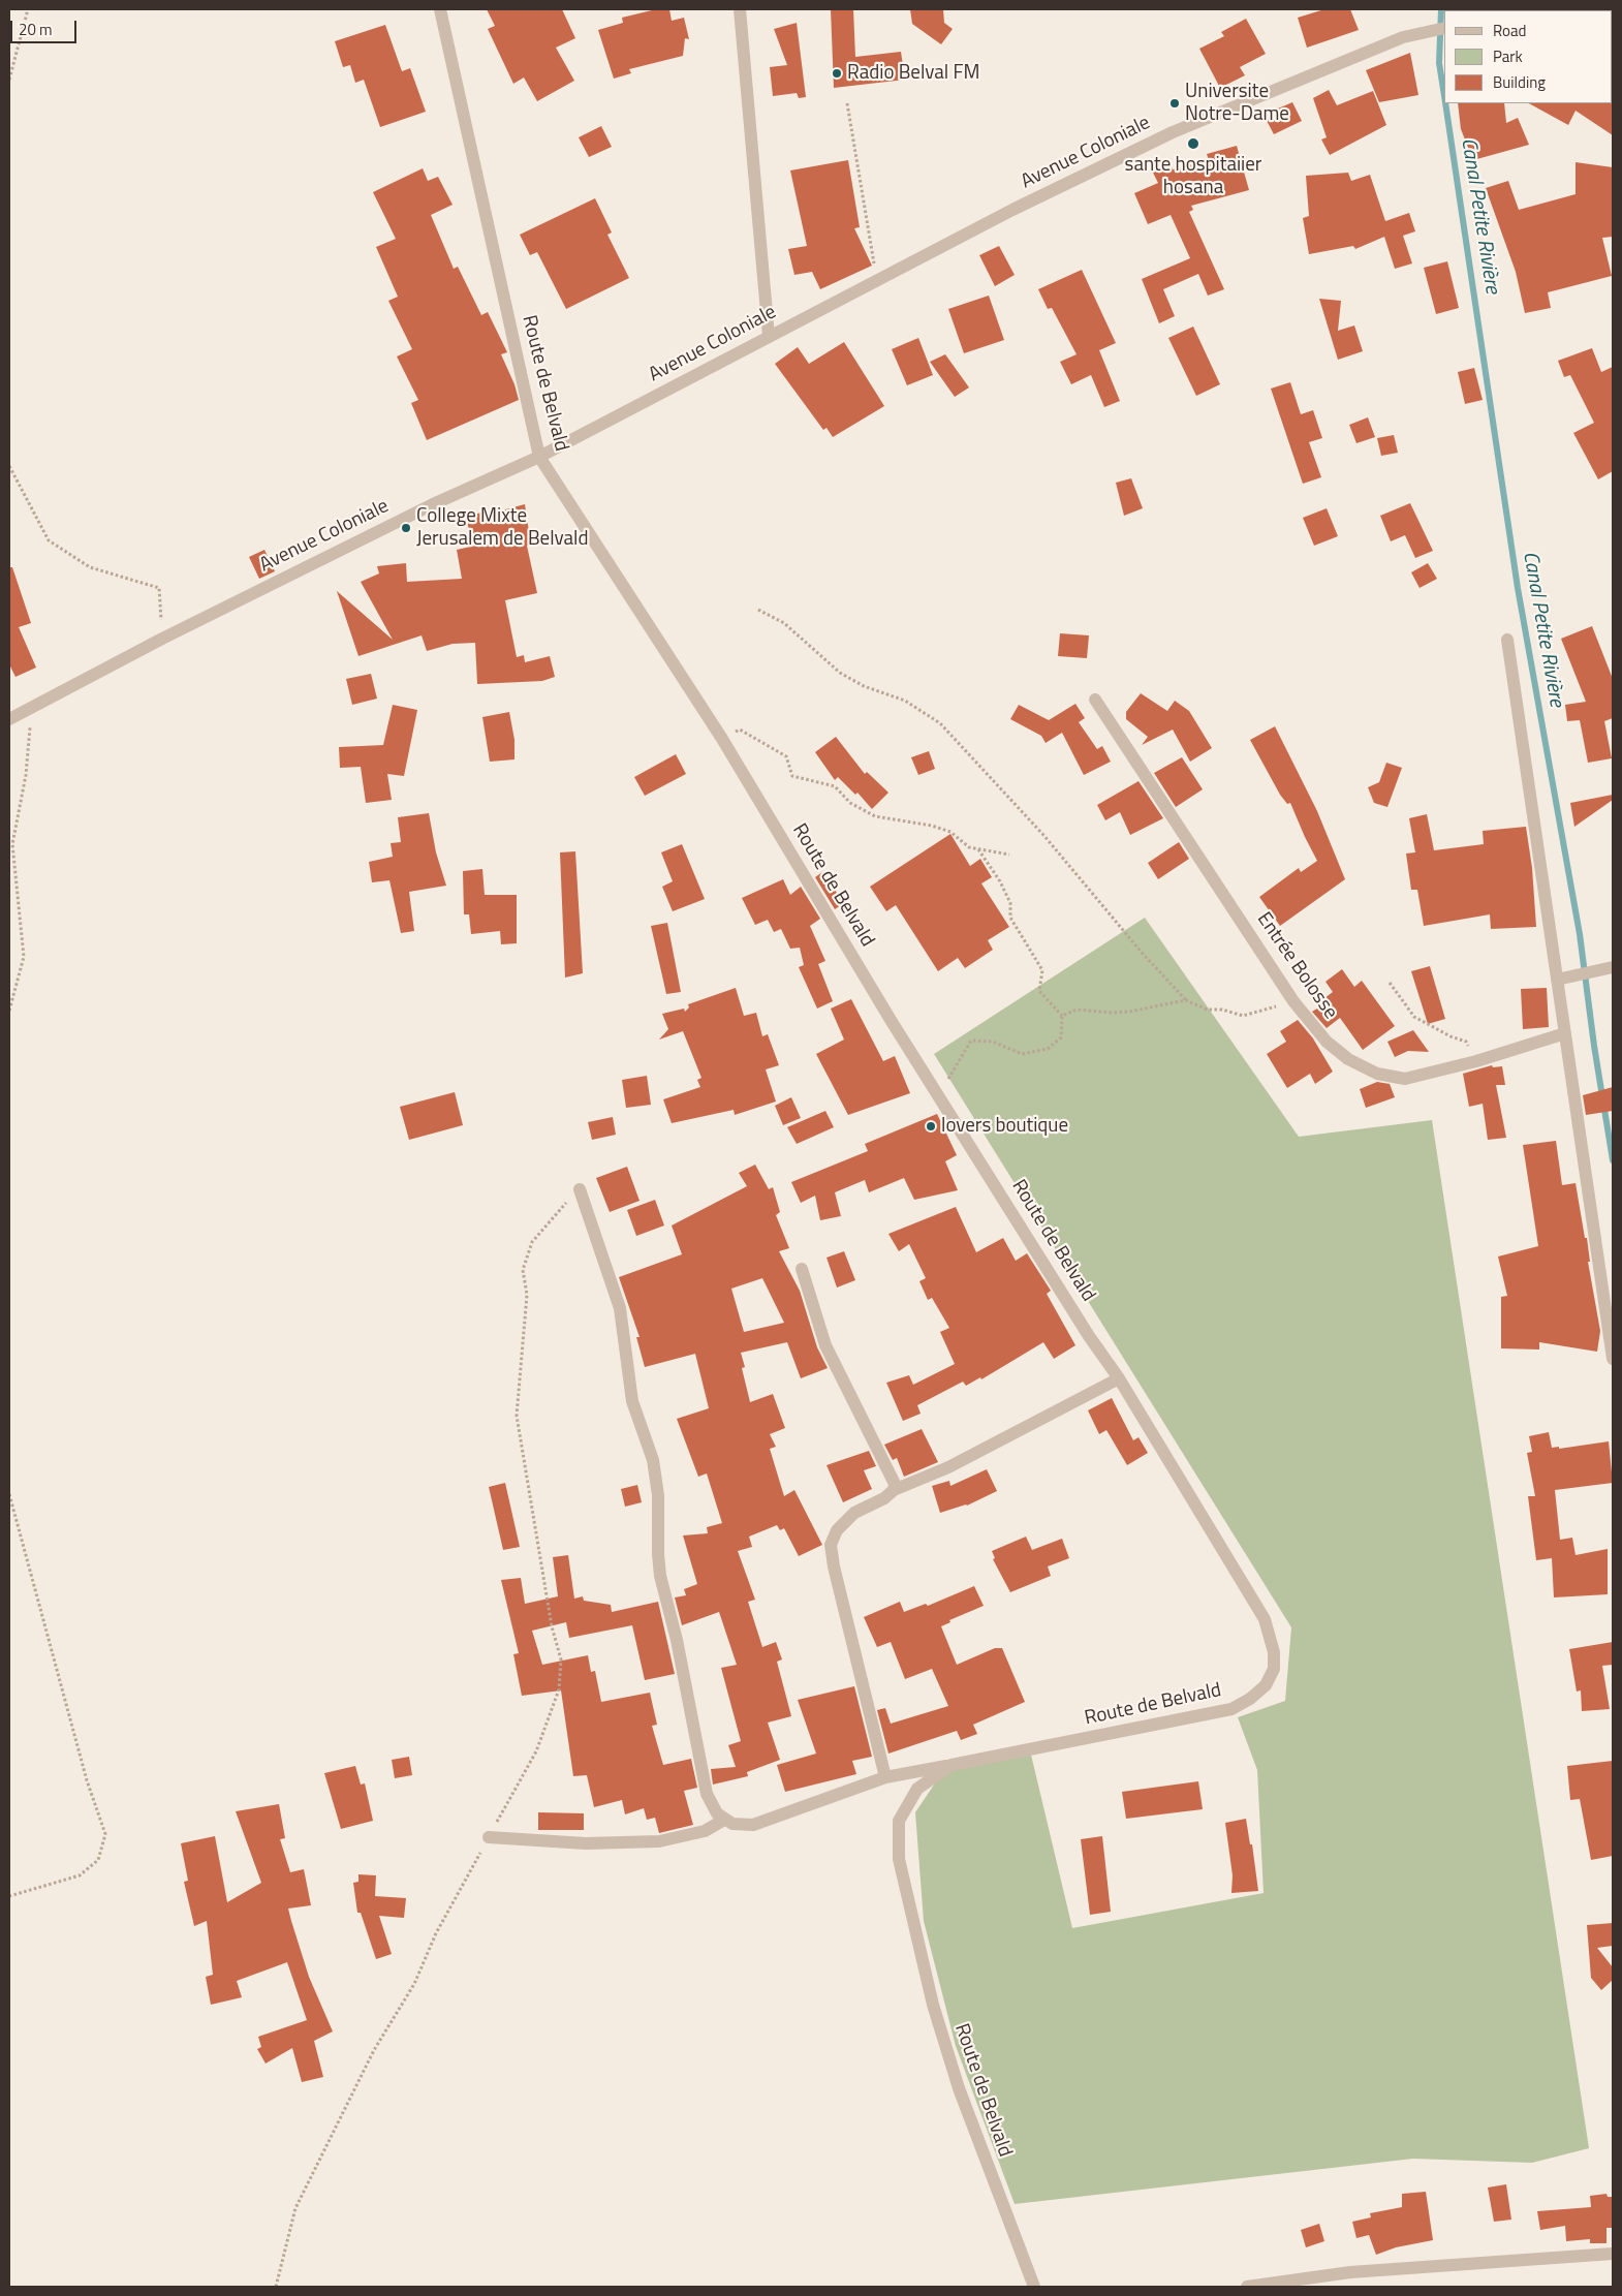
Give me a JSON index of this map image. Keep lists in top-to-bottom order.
{
  "streets": {
    "street": ["Avenue Coloniale", "Route de Belvald", "Entrée Bolosse"]
  },
  "crossings": [
    ["Avenue Coloniale", "Route de Belvald"]
  ],
  "water": ["Canal Petite Rivière"],
  "places": [
    "Radio Belval FM",
    "Universite Notre-Dame",
    "sante hospitaiier hosana",
    "College Mixte Jerusalem de Belvald",
    "lovers boutique"
  ],
  "legend": ["Road", "Park", "Building"],
  "scale_bar": "20 m"
}
